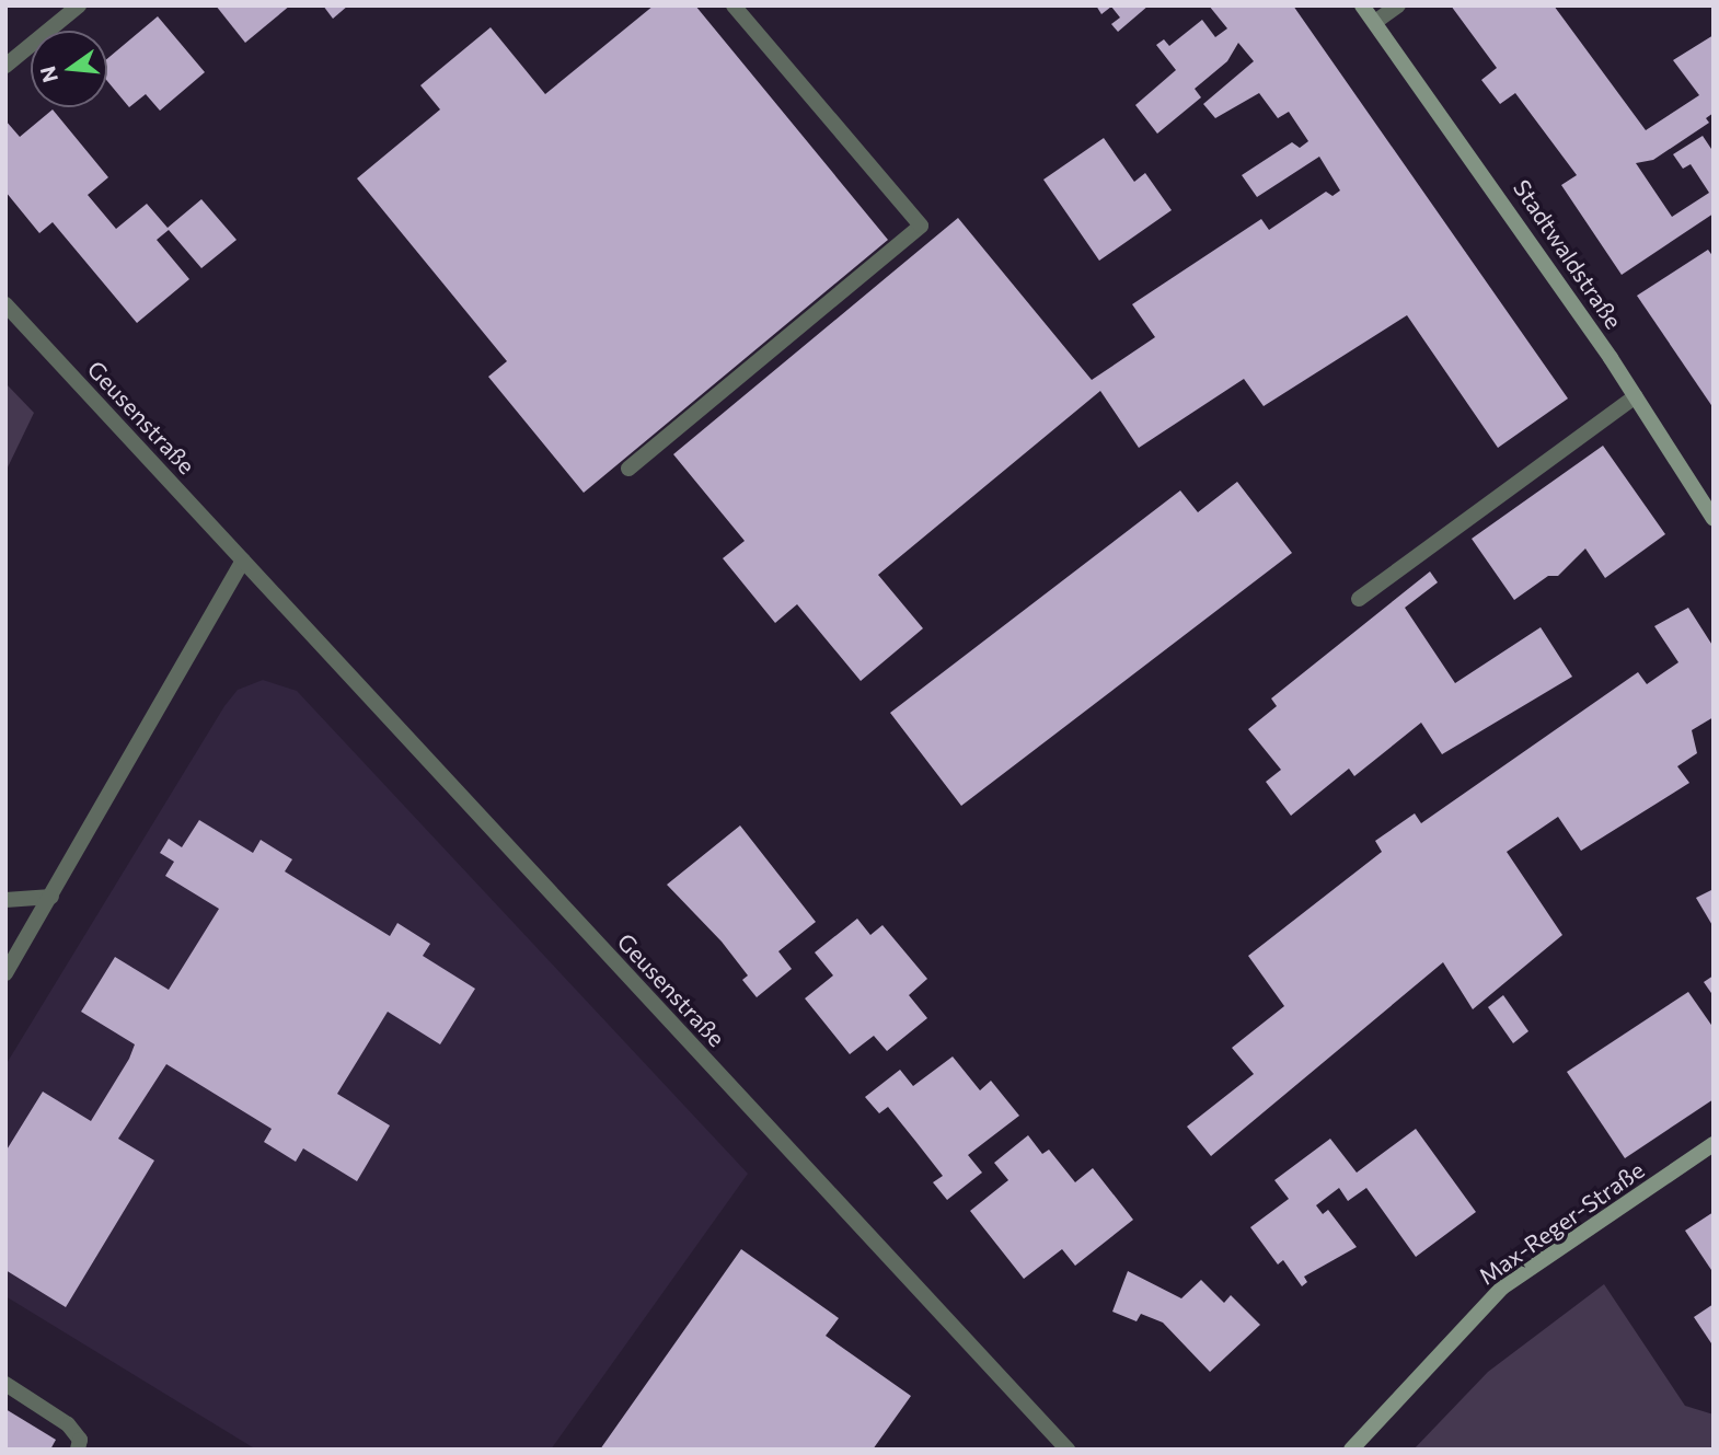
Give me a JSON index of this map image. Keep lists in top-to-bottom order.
{
  "streets": {
    "street": ["Stadtwaldstraße", "Geusenstraße", "Max-Reger-Straße"]
  },
  "north": "left"
}
